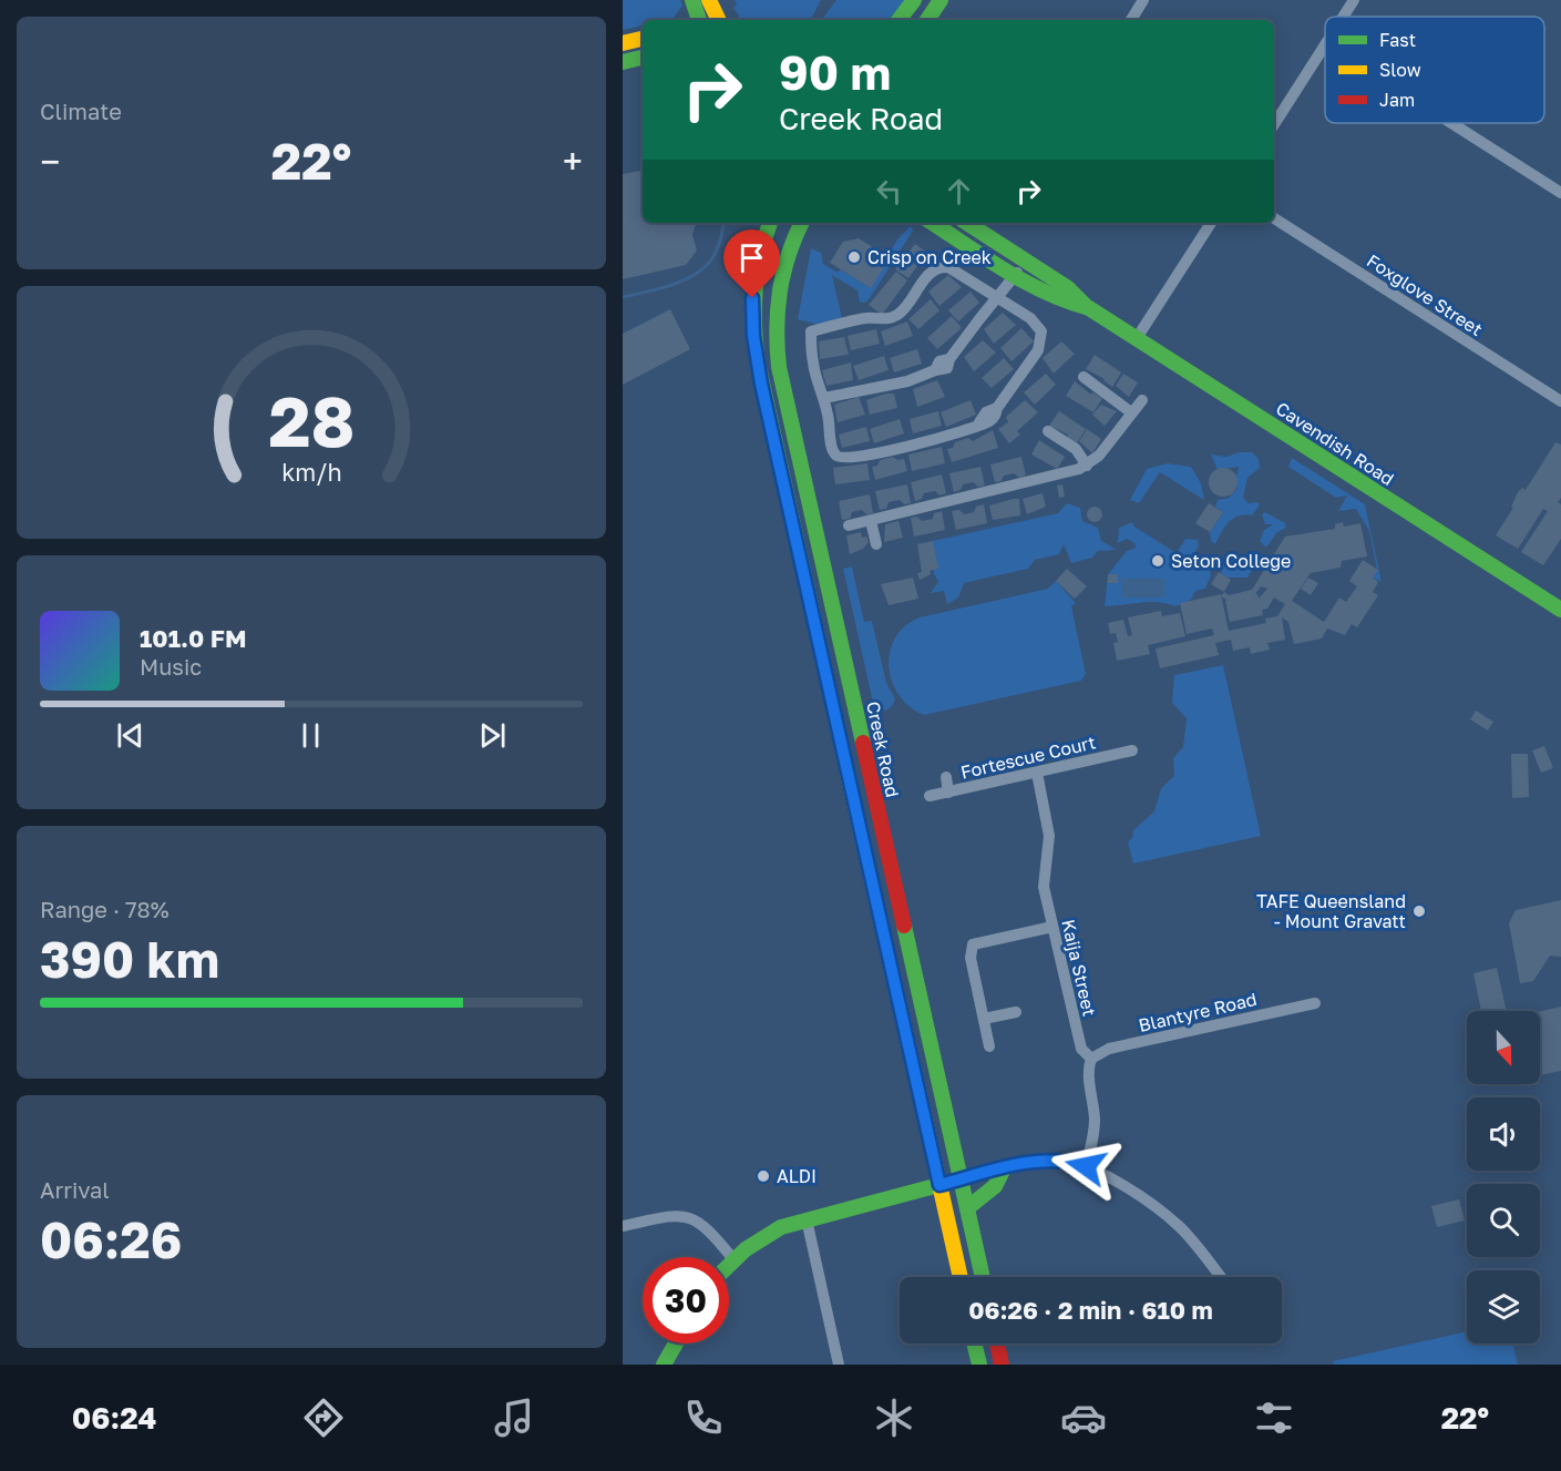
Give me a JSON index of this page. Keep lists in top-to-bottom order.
{
  "streets": {
    "main road": ["Cavendish Road", "Creek Road"],
    "street": [
      "Foxglove Street",
      "Fortescue Court",
      "Kaija Street",
      "Blantyre Road"
    ]
  },
  "crossings": [
    ["Fortescue Court", "Kaija Street"],
    ["Kaija Street", "Blantyre Road"]
  ],
  "places": [
    "Crisp on Creek",
    "Seton College",
    "TAFE Queensland - Mount Gravatt",
    "ALDI"
  ],
  "legend": ["Fast", "Slow", "Jam"],
  "north": "bottom",
  "page": {
    "tile": [
      "Climate",
      ["Range · 78%", "390 km"],
      ["Arrival", "06:26"]
    ],
    "turn": ["90 m", "Creek Road"],
    "heat": ["−", "22°", "+"],
    "song": ["101.0 FM", "Music"],
    "limit": "30",
    "trip": "06:26 · 2 min · 610 m",
    "tabs": ["06:24", "22°"],
    "gauge": ["28", "km/h"]
  }
}
